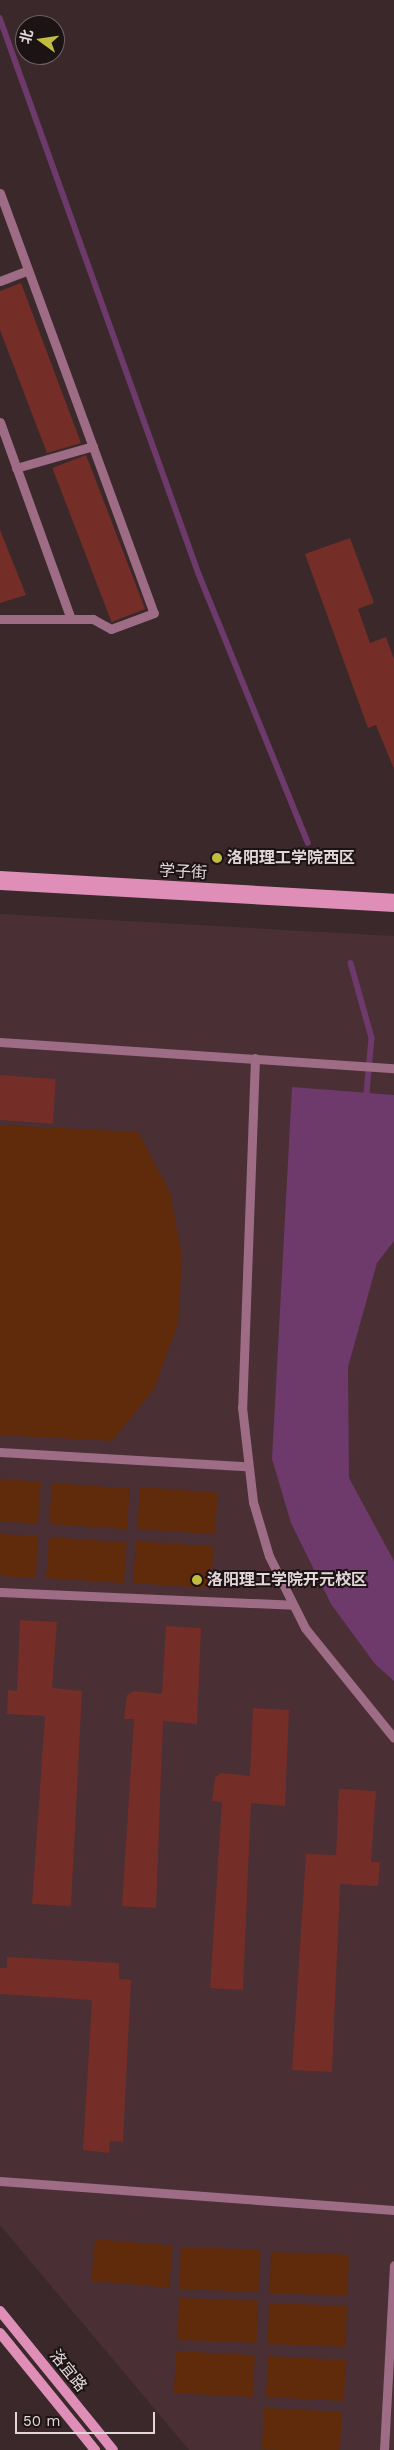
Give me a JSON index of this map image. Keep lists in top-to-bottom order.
{
  "streets": {
    "street": ["学子街", "洛宜路"]
  },
  "places": ["洛阳理工学院西区", "洛阳理工学院开元校区"],
  "scale_bar": "50 m",
  "north": "left"
}
